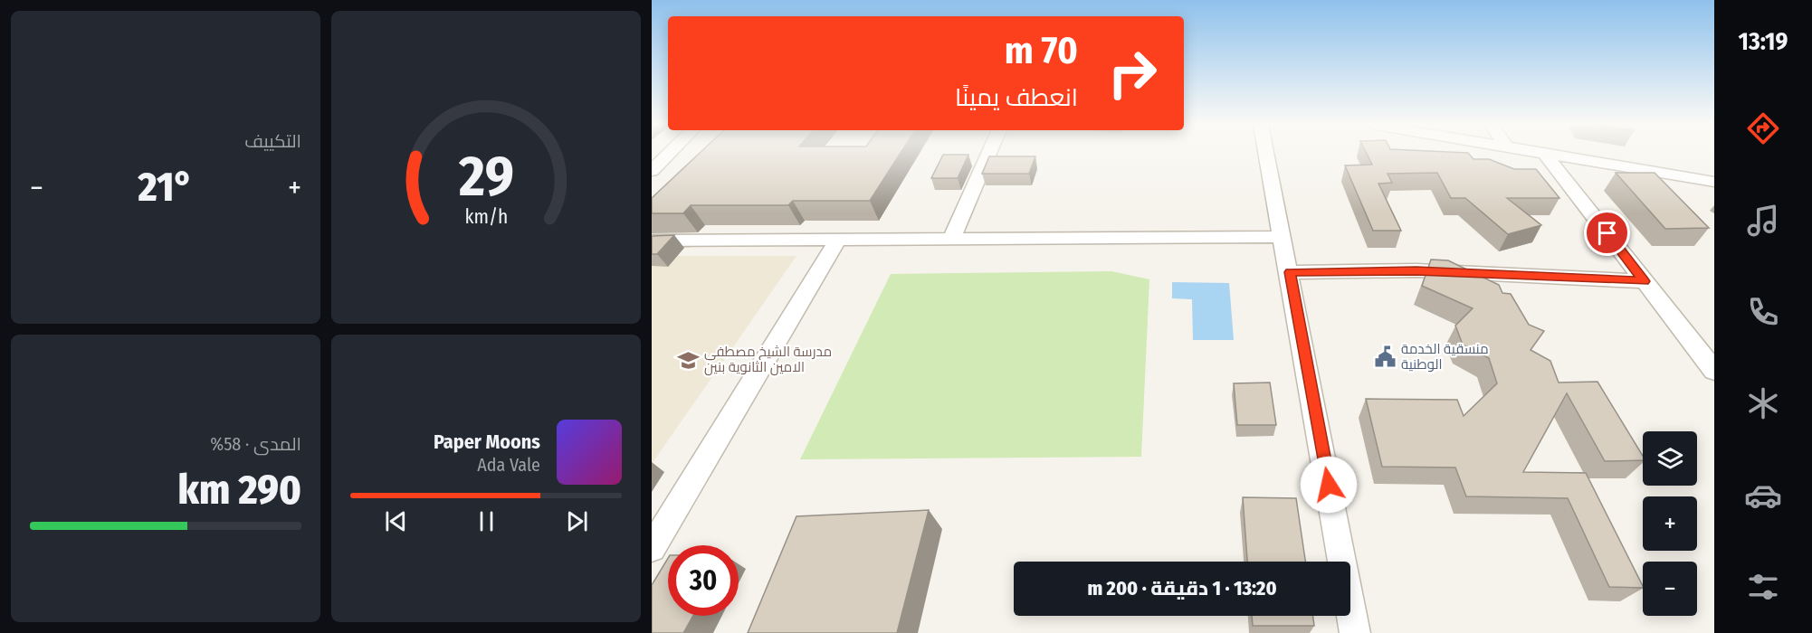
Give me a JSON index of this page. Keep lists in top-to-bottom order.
{
  "places": {
    "public building": ["منسقية الخدمة الوطنية"],
    "school or university": ["مدرسة الشيخ مصطفى الامين الثانوية بنين"]
  },
  "page": {
    "tabs": "13:19",
    "tile": [
      "التكييف",
      ["المدى · 58%", "290 km"]
    ],
    "turn": ["70 m", "انعطف يمينًا"],
    "heat": ["−", "21°", "+"],
    "song": ["Paper Moons", "Ada Vale"],
    "map_buttons": ["+", "−"],
    "limit": "30",
    "trip": "13:20 · 1 دقيقة · 200 m",
    "gauge": ["29", "km/h"]
  }
}
